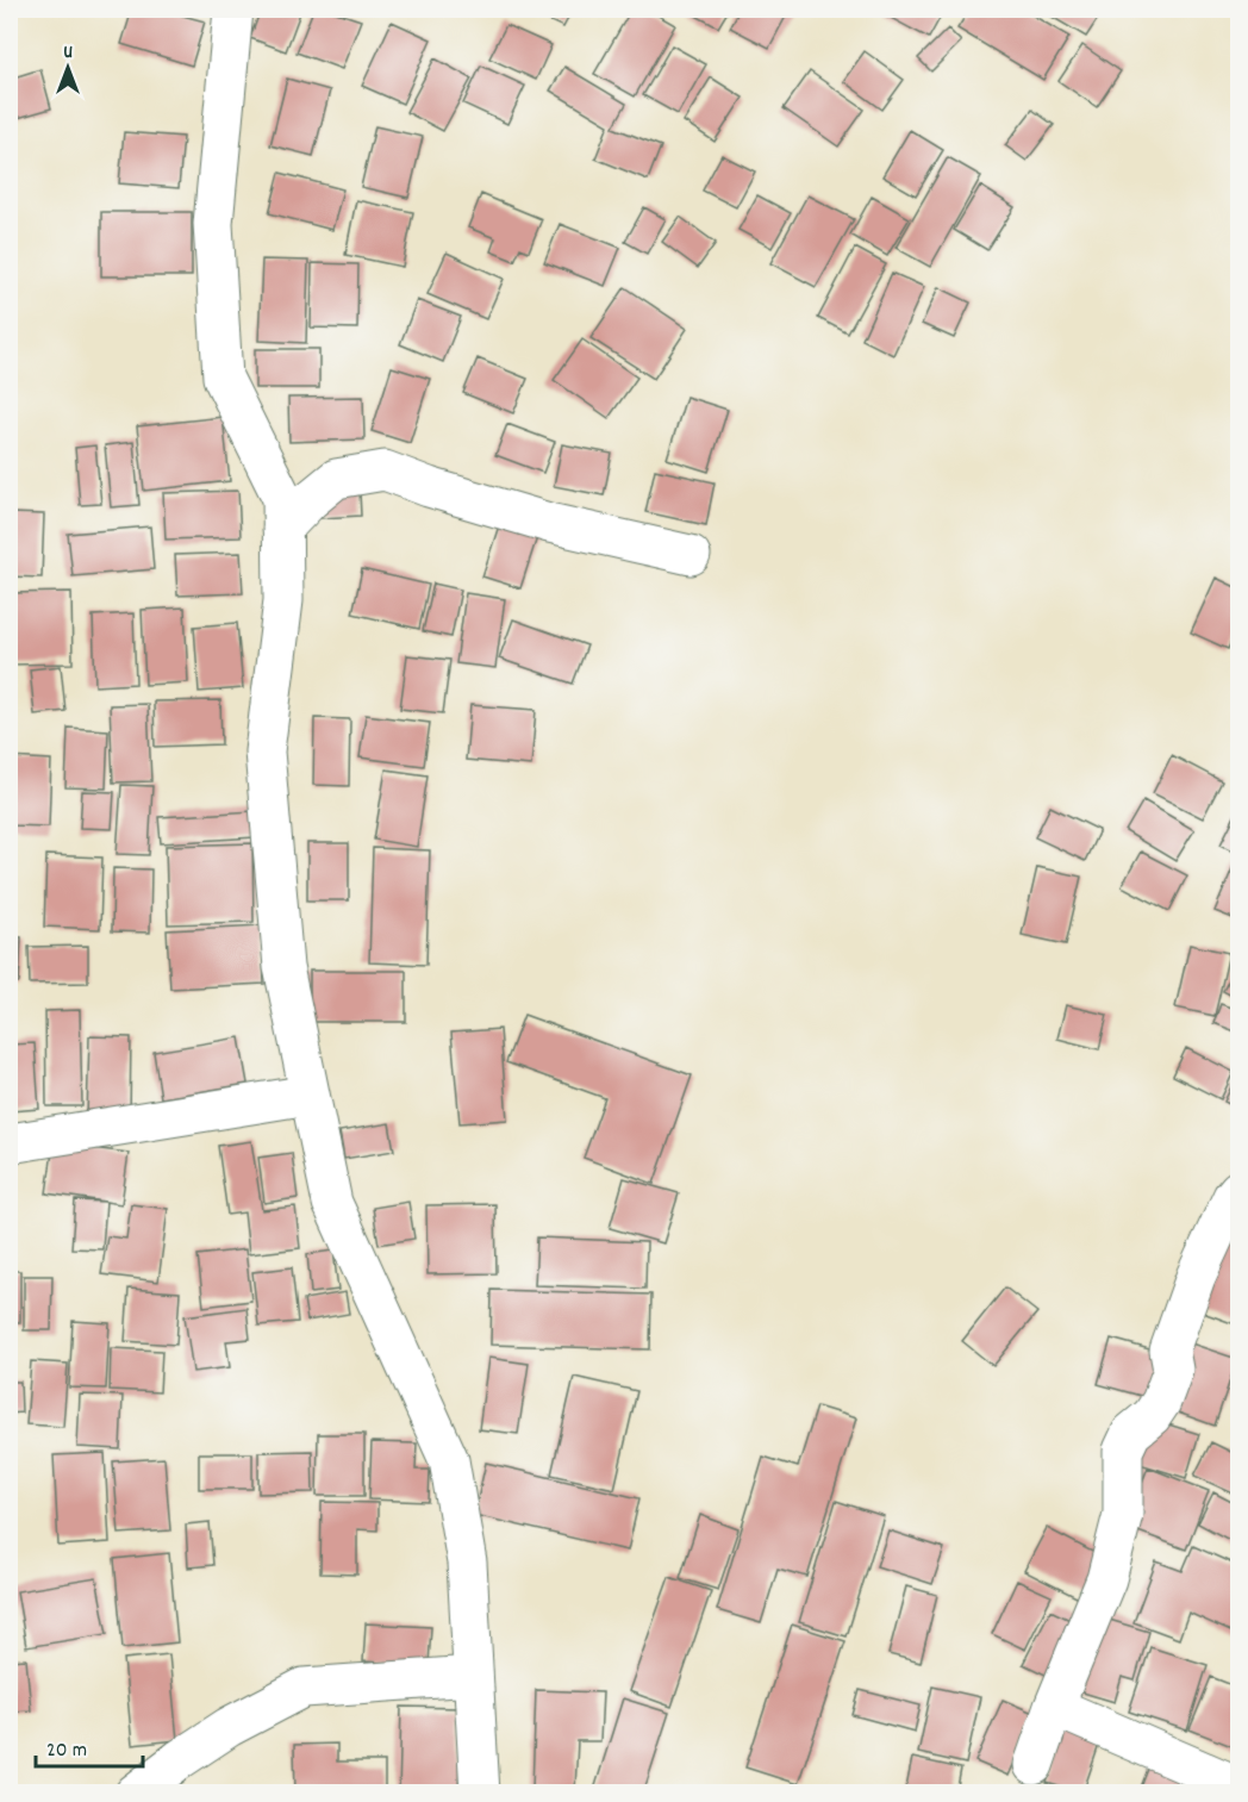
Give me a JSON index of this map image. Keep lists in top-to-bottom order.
{
  "scale_bar": "20 m",
  "north": "top"
}
